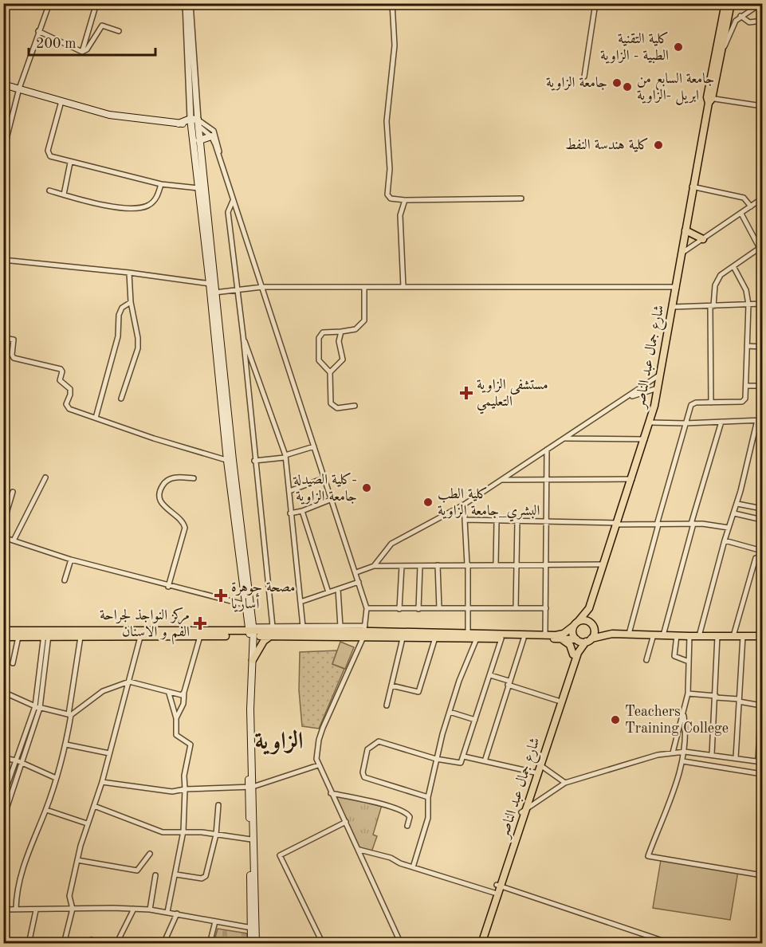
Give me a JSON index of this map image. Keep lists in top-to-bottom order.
{
  "streets": {
    "main road": ["شارع جمال عبد الناصر"]
  },
  "districts": ["الزاوية"],
  "places": {
    "other": [
      "كلية التقنية الطبية - الزاوية",
      "جامعة الزاوية",
      "جامعة السابع من ابريل -الزاوية",
      "كلية هندسة النفط",
      "كلية الصيدلة- جامعة الزاوية",
      "كلية الطب البشري_جامعة الزاوية",
      "Teachers Training College"
    ],
    "health": ["مستشفى الزاوية التعليمي", "مصحة جوهرة أساريا", "مركز النواجذ لجراحة الفم و الاسنان"]
  },
  "scale_bar": "200 m"
}
